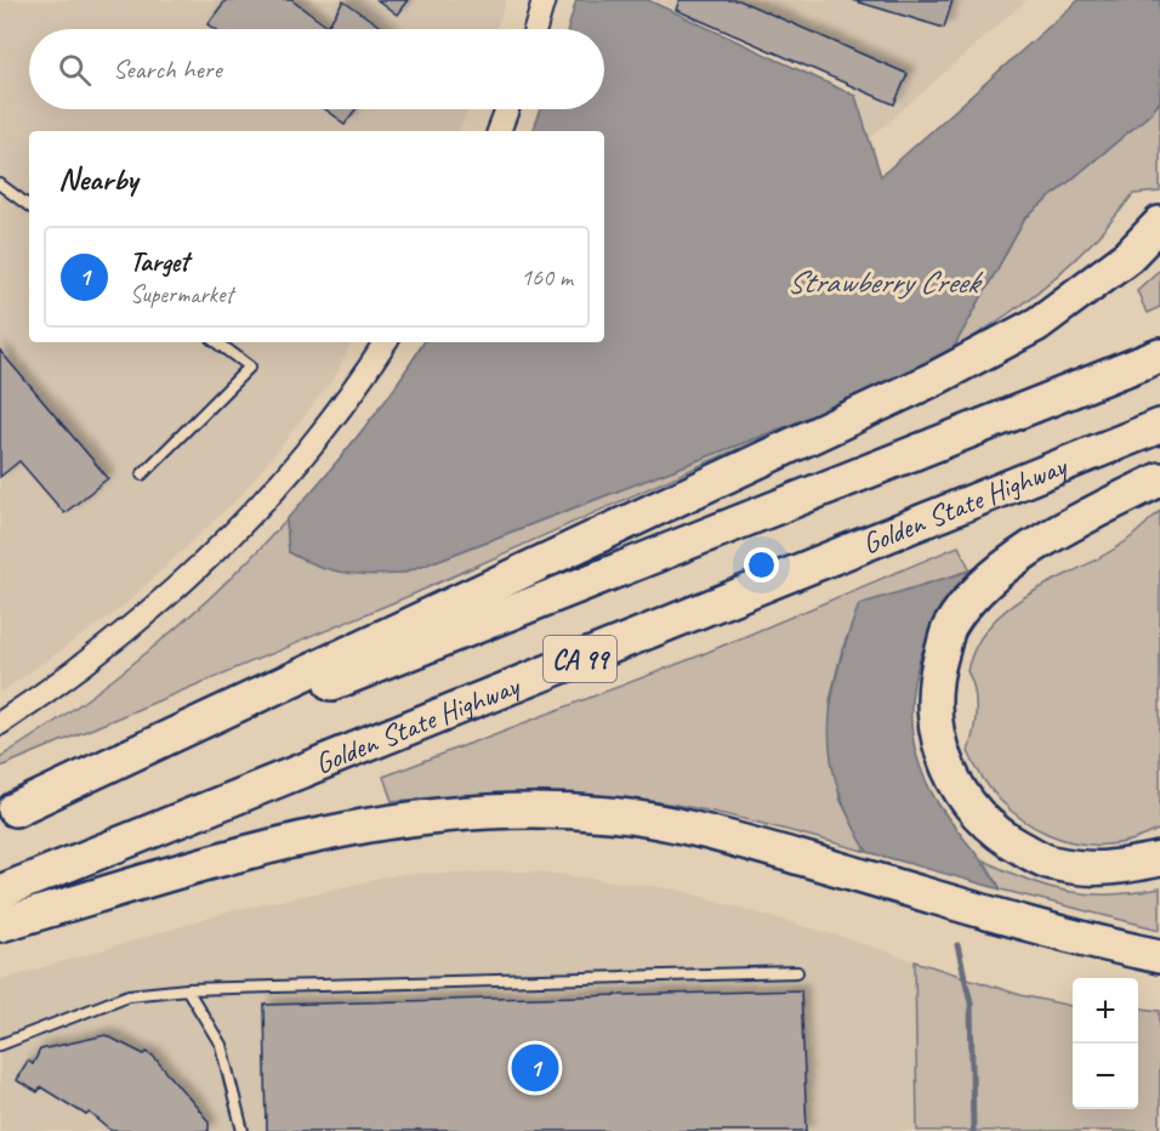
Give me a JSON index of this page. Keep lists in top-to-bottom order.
{
  "streets": {
    "highway": ["Golden State Highway", "CA 99"]
  },
  "water": ["Strawberry Creek"],
  "page": {
    "search": "Search here",
    "heading": "Nearby",
    "list": [
      {
        "mark": "1",
        "name": "Target",
        "note": "Supermarket",
        "value": "160 m"
      }
    ],
    "map_buttons": ["+", "−"],
    "pins": "1"
  }
}
